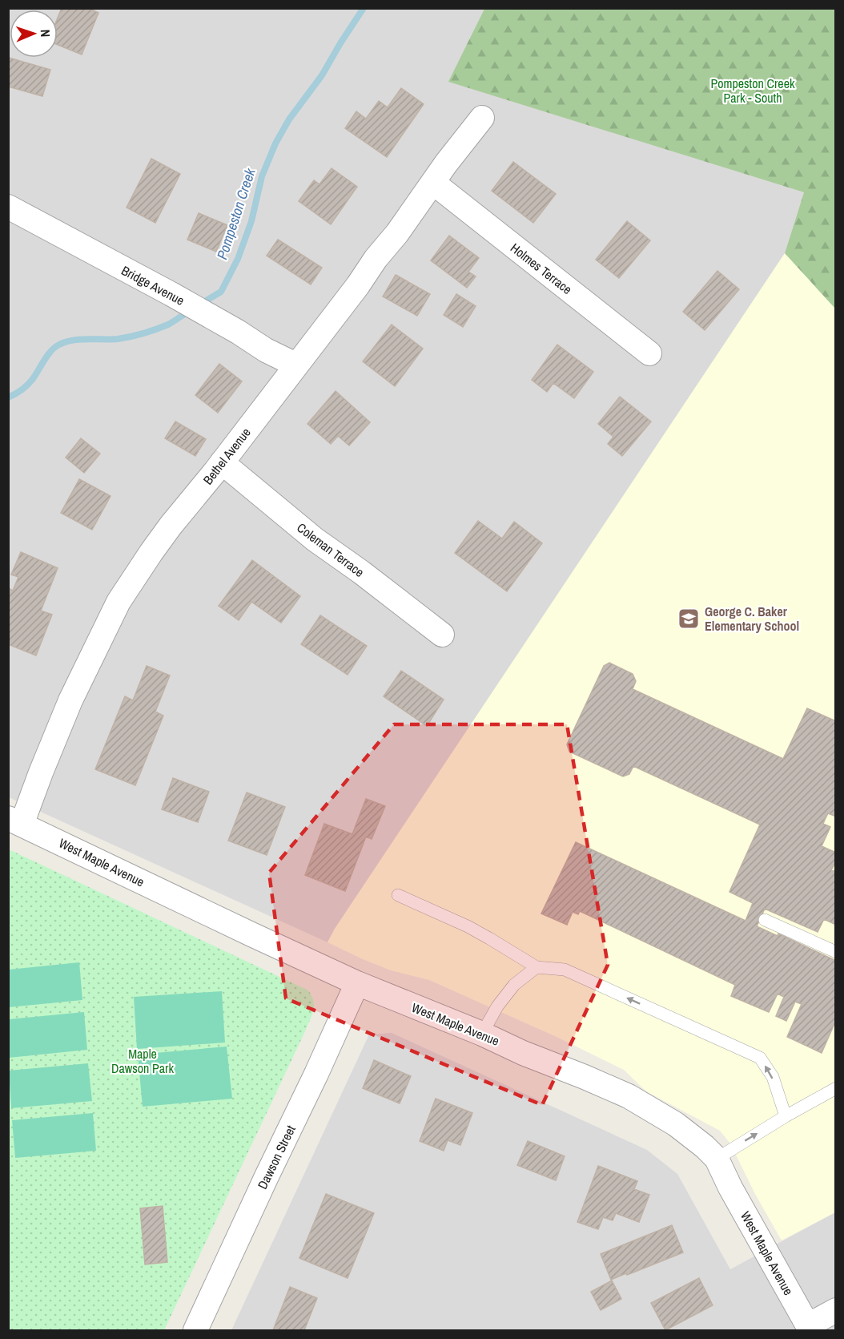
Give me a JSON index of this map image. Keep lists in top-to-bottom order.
{
  "streets": {
    "street": [
      "Holmes Terrace",
      "Bridge Avenue",
      "Bethel Avenue",
      "Coleman Terrace",
      "West Maple Avenue",
      "Dawson Street"
    ]
  },
  "crossings": [
    ["Holmes Terrace", "Bethel Avenue"],
    ["Bridge Avenue", "Bethel Avenue"],
    ["Bethel Avenue", "Coleman Terrace"],
    ["Bethel Avenue", "West Maple Avenue"],
    ["West Maple Avenue", "Dawson Street"]
  ],
  "water": ["Pompeston Creek"],
  "parks": ["Pompeston Creek Park - South", "Maple Dawson Park"],
  "places": {
    "school or university": ["George C. Baker Elementary School"]
  },
  "north": "right"
}
